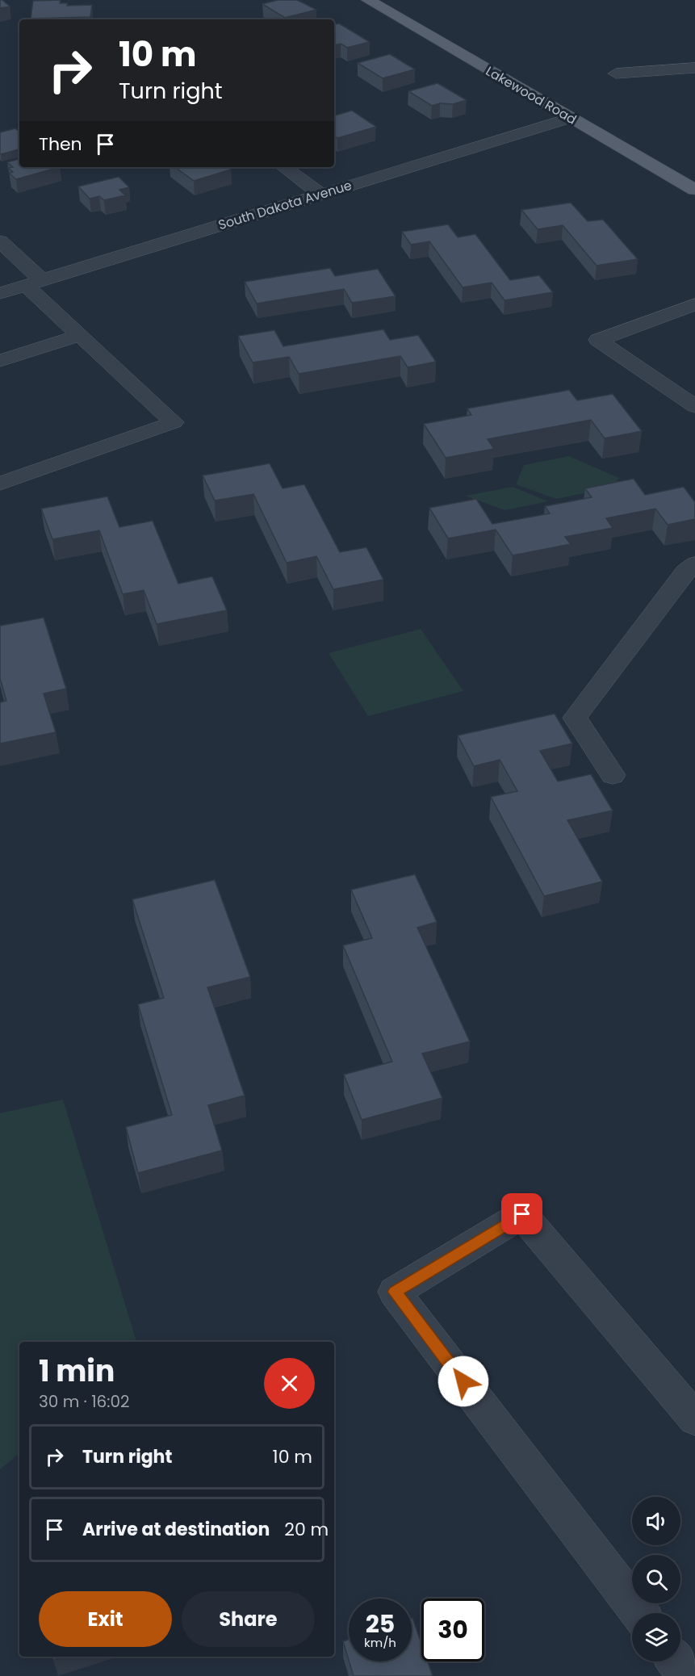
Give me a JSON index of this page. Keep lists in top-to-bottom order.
{
  "streets": {
    "main road": ["Lakewood Road"],
    "street": ["South Dakota Avenue"]
  },
  "crossings": [
    ["Lakewood Road", "South Dakota Avenue"]
  ],
  "page": {
    "turn": ["10 m", "Turn right"],
    "then": "Then",
    "heading": ["1 min", "30 m · 16:02"],
    "list": [
      {
        "name": "Turn right",
        "value": "10 m"
      },
      {
        "name": "Arrive at destination",
        "value": "20 m"
      }
    ],
    "buttons": ["Exit", "Share"],
    "speed": "25 km/h",
    "limit": "30"
  }
}
